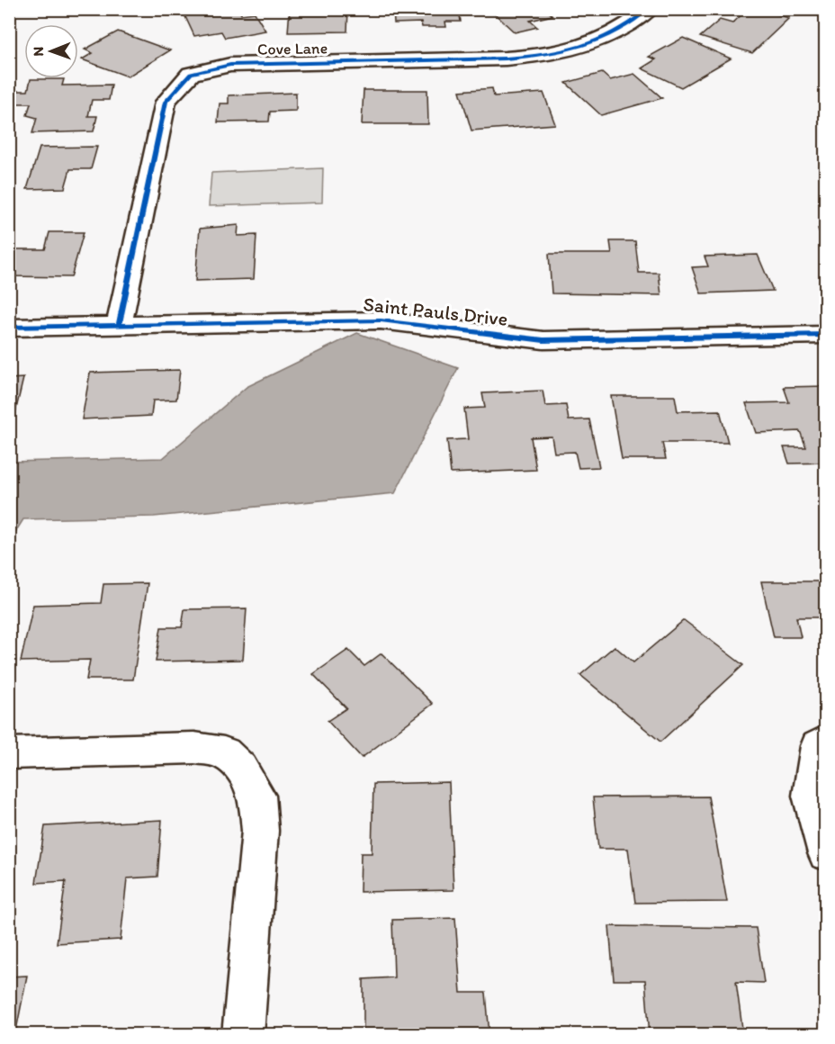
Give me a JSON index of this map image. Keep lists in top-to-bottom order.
{
  "streets": {
    "street": ["Cove Lane", "Saint Pauls Drive"]
  },
  "crossings": [
    ["Cove Lane", "Saint Pauls Drive"]
  ],
  "north": "left"
}
